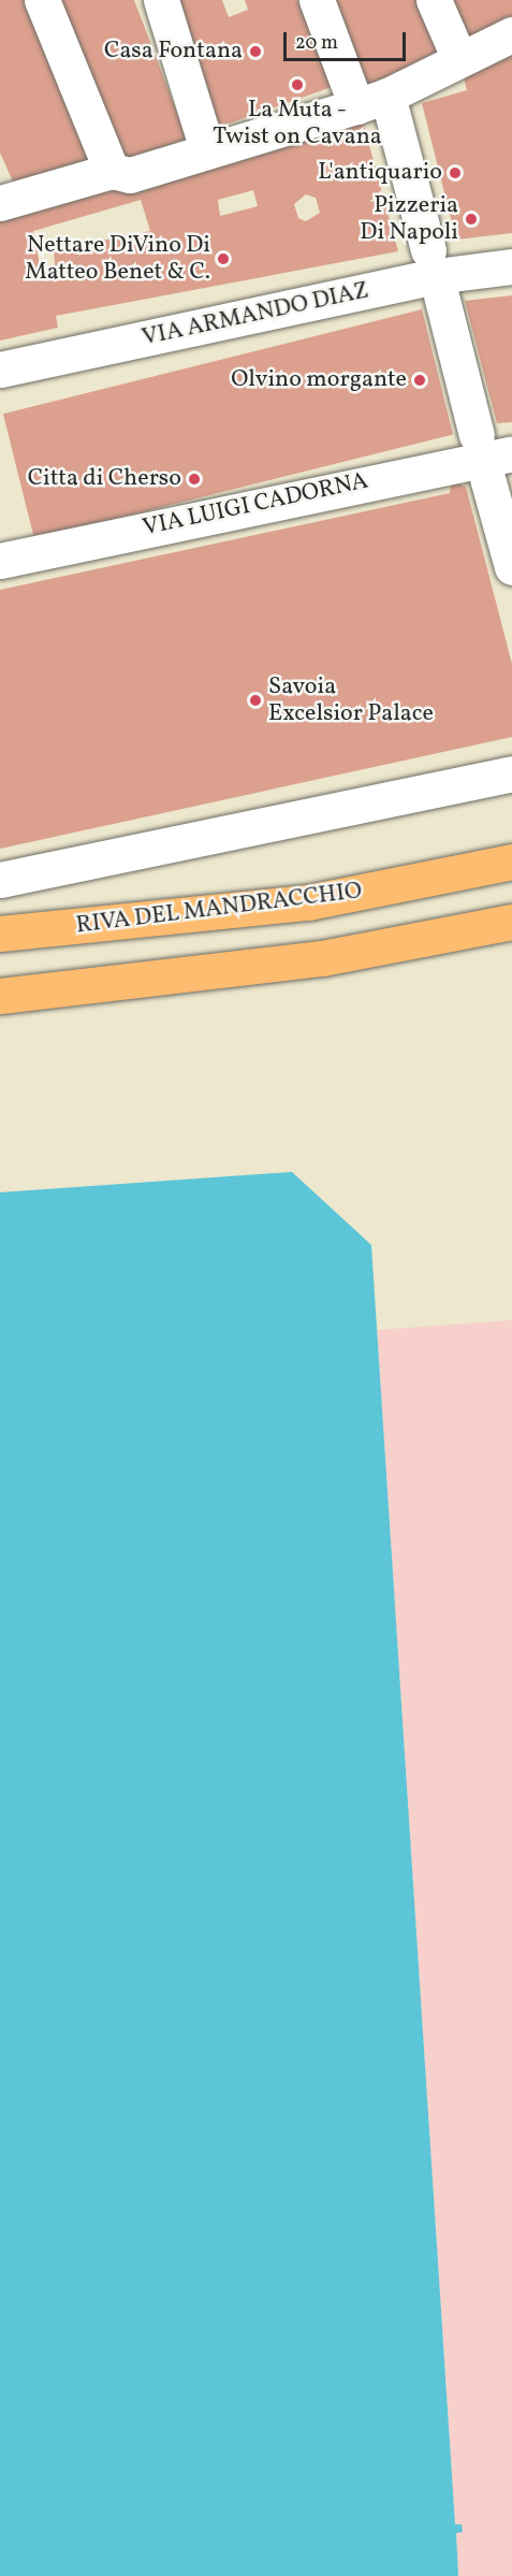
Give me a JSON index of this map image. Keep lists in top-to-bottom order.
{
  "streets": {
    "main road": ["RIVA DEL MANDRACCHIO"],
    "street": ["VIA ARMANDO DIAZ", "VIA LUIGI CADORNA"]
  },
  "places": [
    "Casa Fontana",
    "La Muta - Twist on Cavana",
    "L'antiquario",
    "Pizzeria Di Napoli",
    "Nettare DiVino Di Matteo Benet & C.",
    "Olvino morgante",
    "Citta di Cherso",
    "Savoia Excelsior Palace"
  ],
  "scale_bar": "20 m"
}
